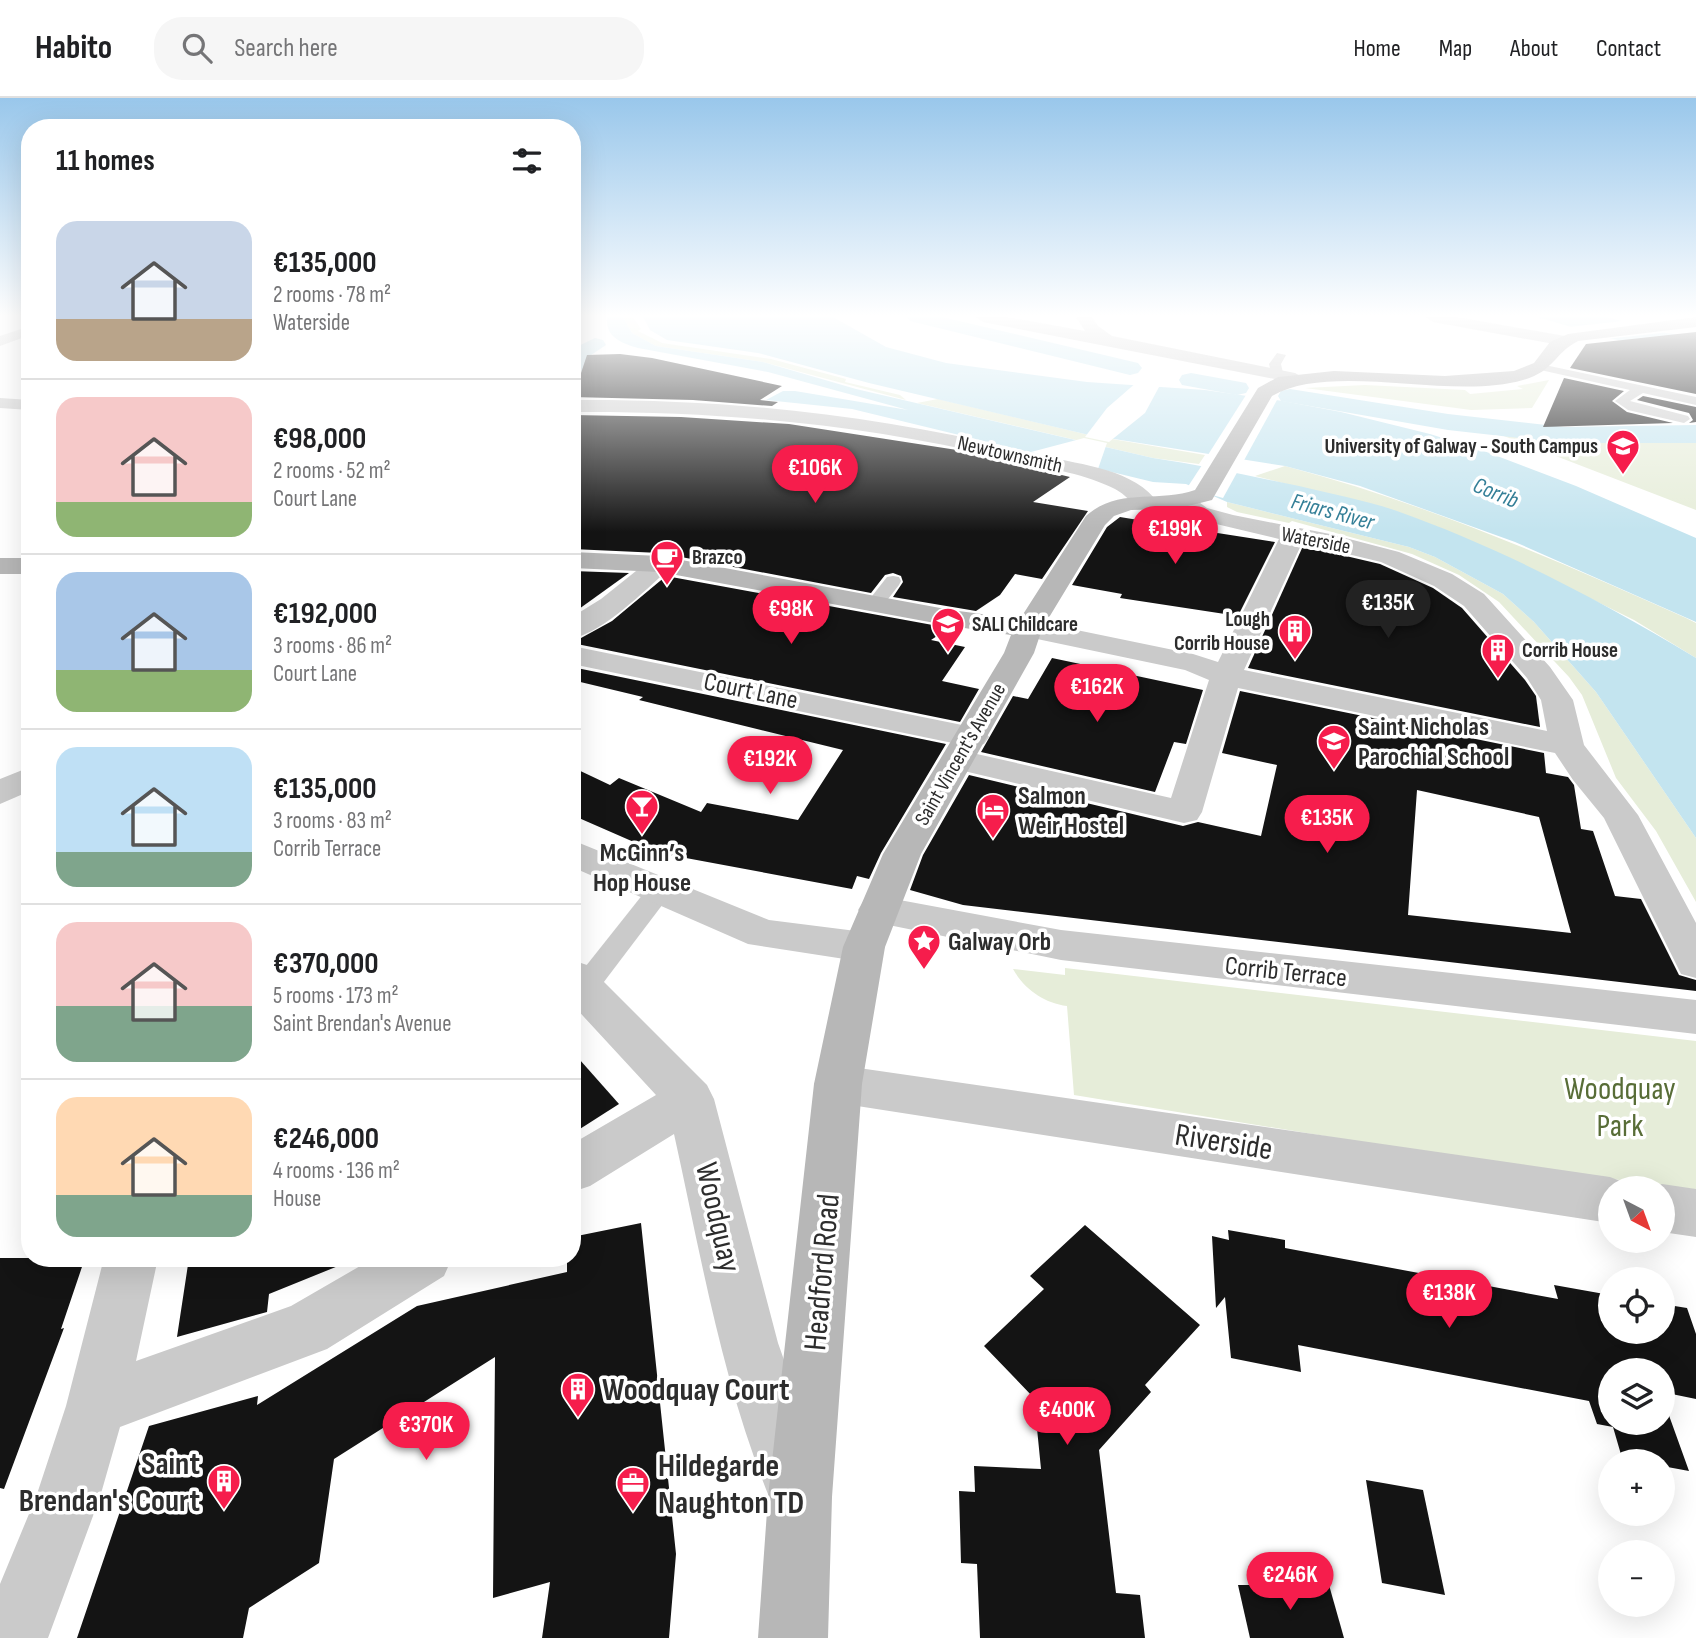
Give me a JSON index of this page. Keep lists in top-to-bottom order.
{
  "streets": {
    "main road": ["Saint Vincent's Avenue", "Headford Road"],
    "street": [
      "Newtownsmith",
      "Waterside",
      "Court Lane",
      "Corrib Terrace",
      "Riverside",
      "Woodquay"
    ]
  },
  "crossings": [
    ["Newtownsmith", "Saint Vincent's Avenue"],
    ["Waterside", "Saint Vincent's Avenue"],
    ["Court Lane", "Saint Vincent's Avenue"],
    ["Saint Vincent's Avenue", "Corrib Terrace"],
    ["Saint Vincent's Avenue", "Headford Road"],
    ["Corrib Terrace", "Headford Road"],
    ["Riverside", "Headford Road"],
    ["Woodquay", "Headford Road"]
  ],
  "water": ["Corrib", "Friars River"],
  "parks": ["Woodquay Park"],
  "places": {
    "school or university": ["University of Galway - South Campus", "SALI Childcare", "Saint Nicholas Parochial School"],
    "cafe": ["Brazco"],
    "building": [
      "Lough Corrib House",
      "Corrib House",
      "Woodquay Court",
      "Saint Brendan's Court"
    ],
    "bar": ["McGinn’s Hop House"],
    "hotel": ["Salmon Weir Hostel"],
    "place": ["Galway Orb"],
    "office": ["Hildegarde Naughton TD"]
  },
  "north": "bottom right",
  "page": {
    "header": "Habito",
    "search": "Search here",
    "nav": [
      "Home",
      "Map",
      "About",
      "Contact"
    ],
    "heading": "11 homes",
    "list": [
      {
        "name": "€135,000",
        "note": "2 rooms · 78 m² · Waterside"
      },
      {
        "name": "€98,000",
        "note": "2 rooms · 52 m² · Court Lane"
      },
      {
        "name": "€192,000",
        "note": "3 rooms · 86 m² · Court Lane"
      },
      {
        "name": "€135,000",
        "note": "3 rooms · 83 m² · Corrib Terrace"
      },
      {
        "name": "€370,000",
        "note": "5 rooms · 173 m² · Saint Brendan's Avenue"
      },
      {
        "name": "€246,000",
        "note": "4 rooms · 136 m² · House"
      }
    ],
    "price": [
      "€106K",
      "€199K",
      "€135K",
      "€98K",
      "€162K",
      "€192K",
      "€135K",
      "€138K",
      "€400K",
      "€370K",
      "€246K"
    ],
    "map_buttons": ["+", "−"]
  }
}
